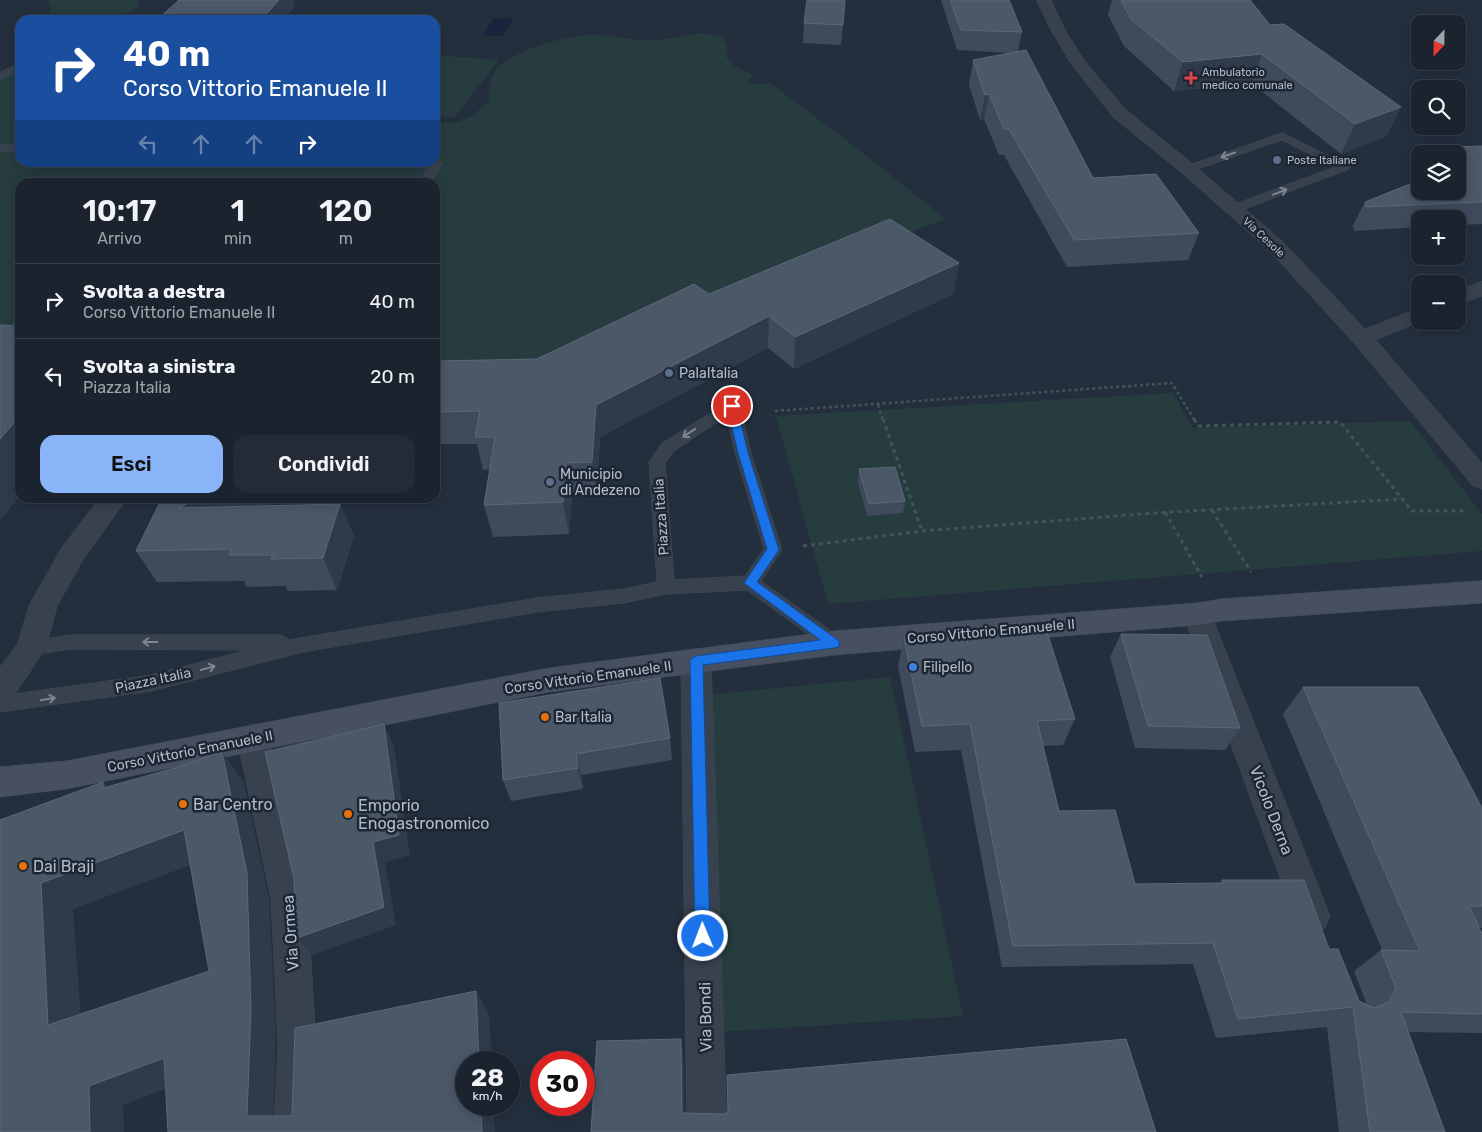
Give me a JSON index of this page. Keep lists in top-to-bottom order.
{
  "streets": {
    "main road": ["Corso Vittorio Emanuele II"],
    "street": [
      "Via Cesole",
      "Vicolo Derna",
      "Via Ormea",
      "Via Bondi"
    ],
    "lane": ["Piazza Italia"]
  },
  "crossings": [
    ["Corso Vittorio Emanuele II", "Vicolo Derna"],
    ["Corso Vittorio Emanuele II", "Via Ormea"],
    ["Corso Vittorio Emanuele II", "Via Bondi"]
  ],
  "places": {
    "health": ["Ambulatorio medico comunale"],
    "other": [
      "Poste Italiane",
      "PalaItalia",
      "Municipio di Andezeno",
      "Filipello",
      "Bar Italia",
      "Bar Centro",
      "Emporio Enogastronomico",
      "Dai Braji"
    ]
  },
  "north": "bottom",
  "page": {
    "map_buttons": ["+", "−"],
    "turn": ["40 m", "Corso Vittorio Emanuele II"],
    "eta": [
      "10:17",
      "Arrivo",
      "1",
      "min",
      "120",
      "m"
    ],
    "list": [
      {
        "name": "Svolta a destra",
        "note": "Corso Vittorio Emanuele II",
        "value": "40 m"
      },
      {
        "name": "Svolta a sinistra",
        "note": "Piazza Italia",
        "value": "20 m"
      }
    ],
    "buttons": ["Esci", "Condividi"],
    "speed": "28 km/h",
    "limit": "30"
  }
}
